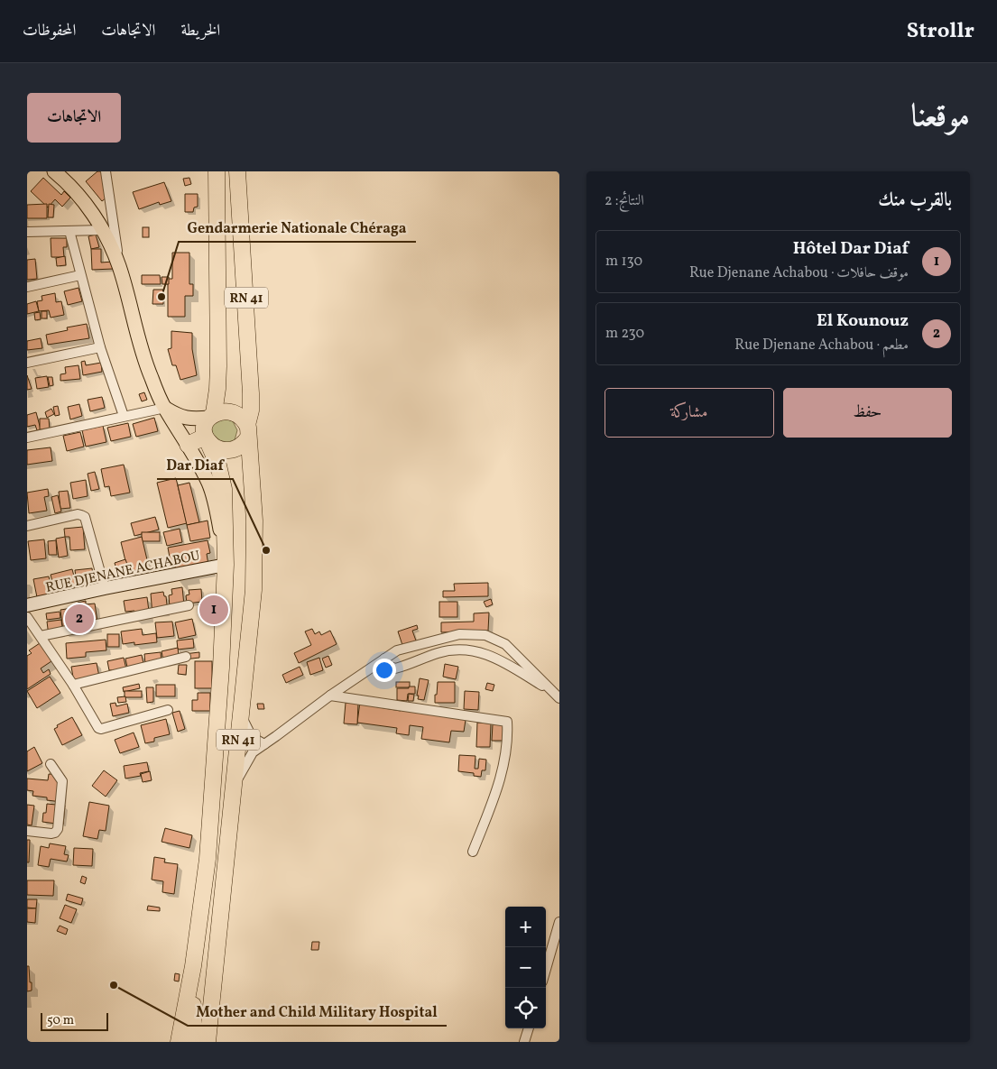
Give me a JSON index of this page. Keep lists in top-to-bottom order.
{
  "streets": {
    "highway": ["RN 41"],
    "main road": ["RUE DJENANE ACHABOU"]
  },
  "crossings": [
    ["RN 41", "RUE DJENANE ACHABOU"]
  ],
  "places": ["Gendarmerie Nationale Chéraga", "Dar Diaf", "Mother and Child Military Hospital"],
  "scale_bar": "50 m",
  "page": {
    "header": "Strollr",
    "nav": ["الخريطة", "الاتجاهات", "المحفوظات"],
    "title": "موقعنا",
    "buttons": [
      "الاتجاهات",
      ["حفظ", "مشاركة"]
    ],
    "heading": ["بالقرب منك", "النتائج: 2"],
    "list": [
      {
        "mark": "1",
        "name": "Hôtel Dar Diaf",
        "note": "موقف حافلات · Rue Djenane Achabou",
        "value": "130 m"
      },
      {
        "mark": "2",
        "name": "El Kounouz",
        "note": "مطعم · Rue Djenane Achabou",
        "value": "230 m"
      }
    ],
    "pins": ["1", "2"],
    "map_buttons": ["+", "−"],
    "scale": "50 m"
  }
}
